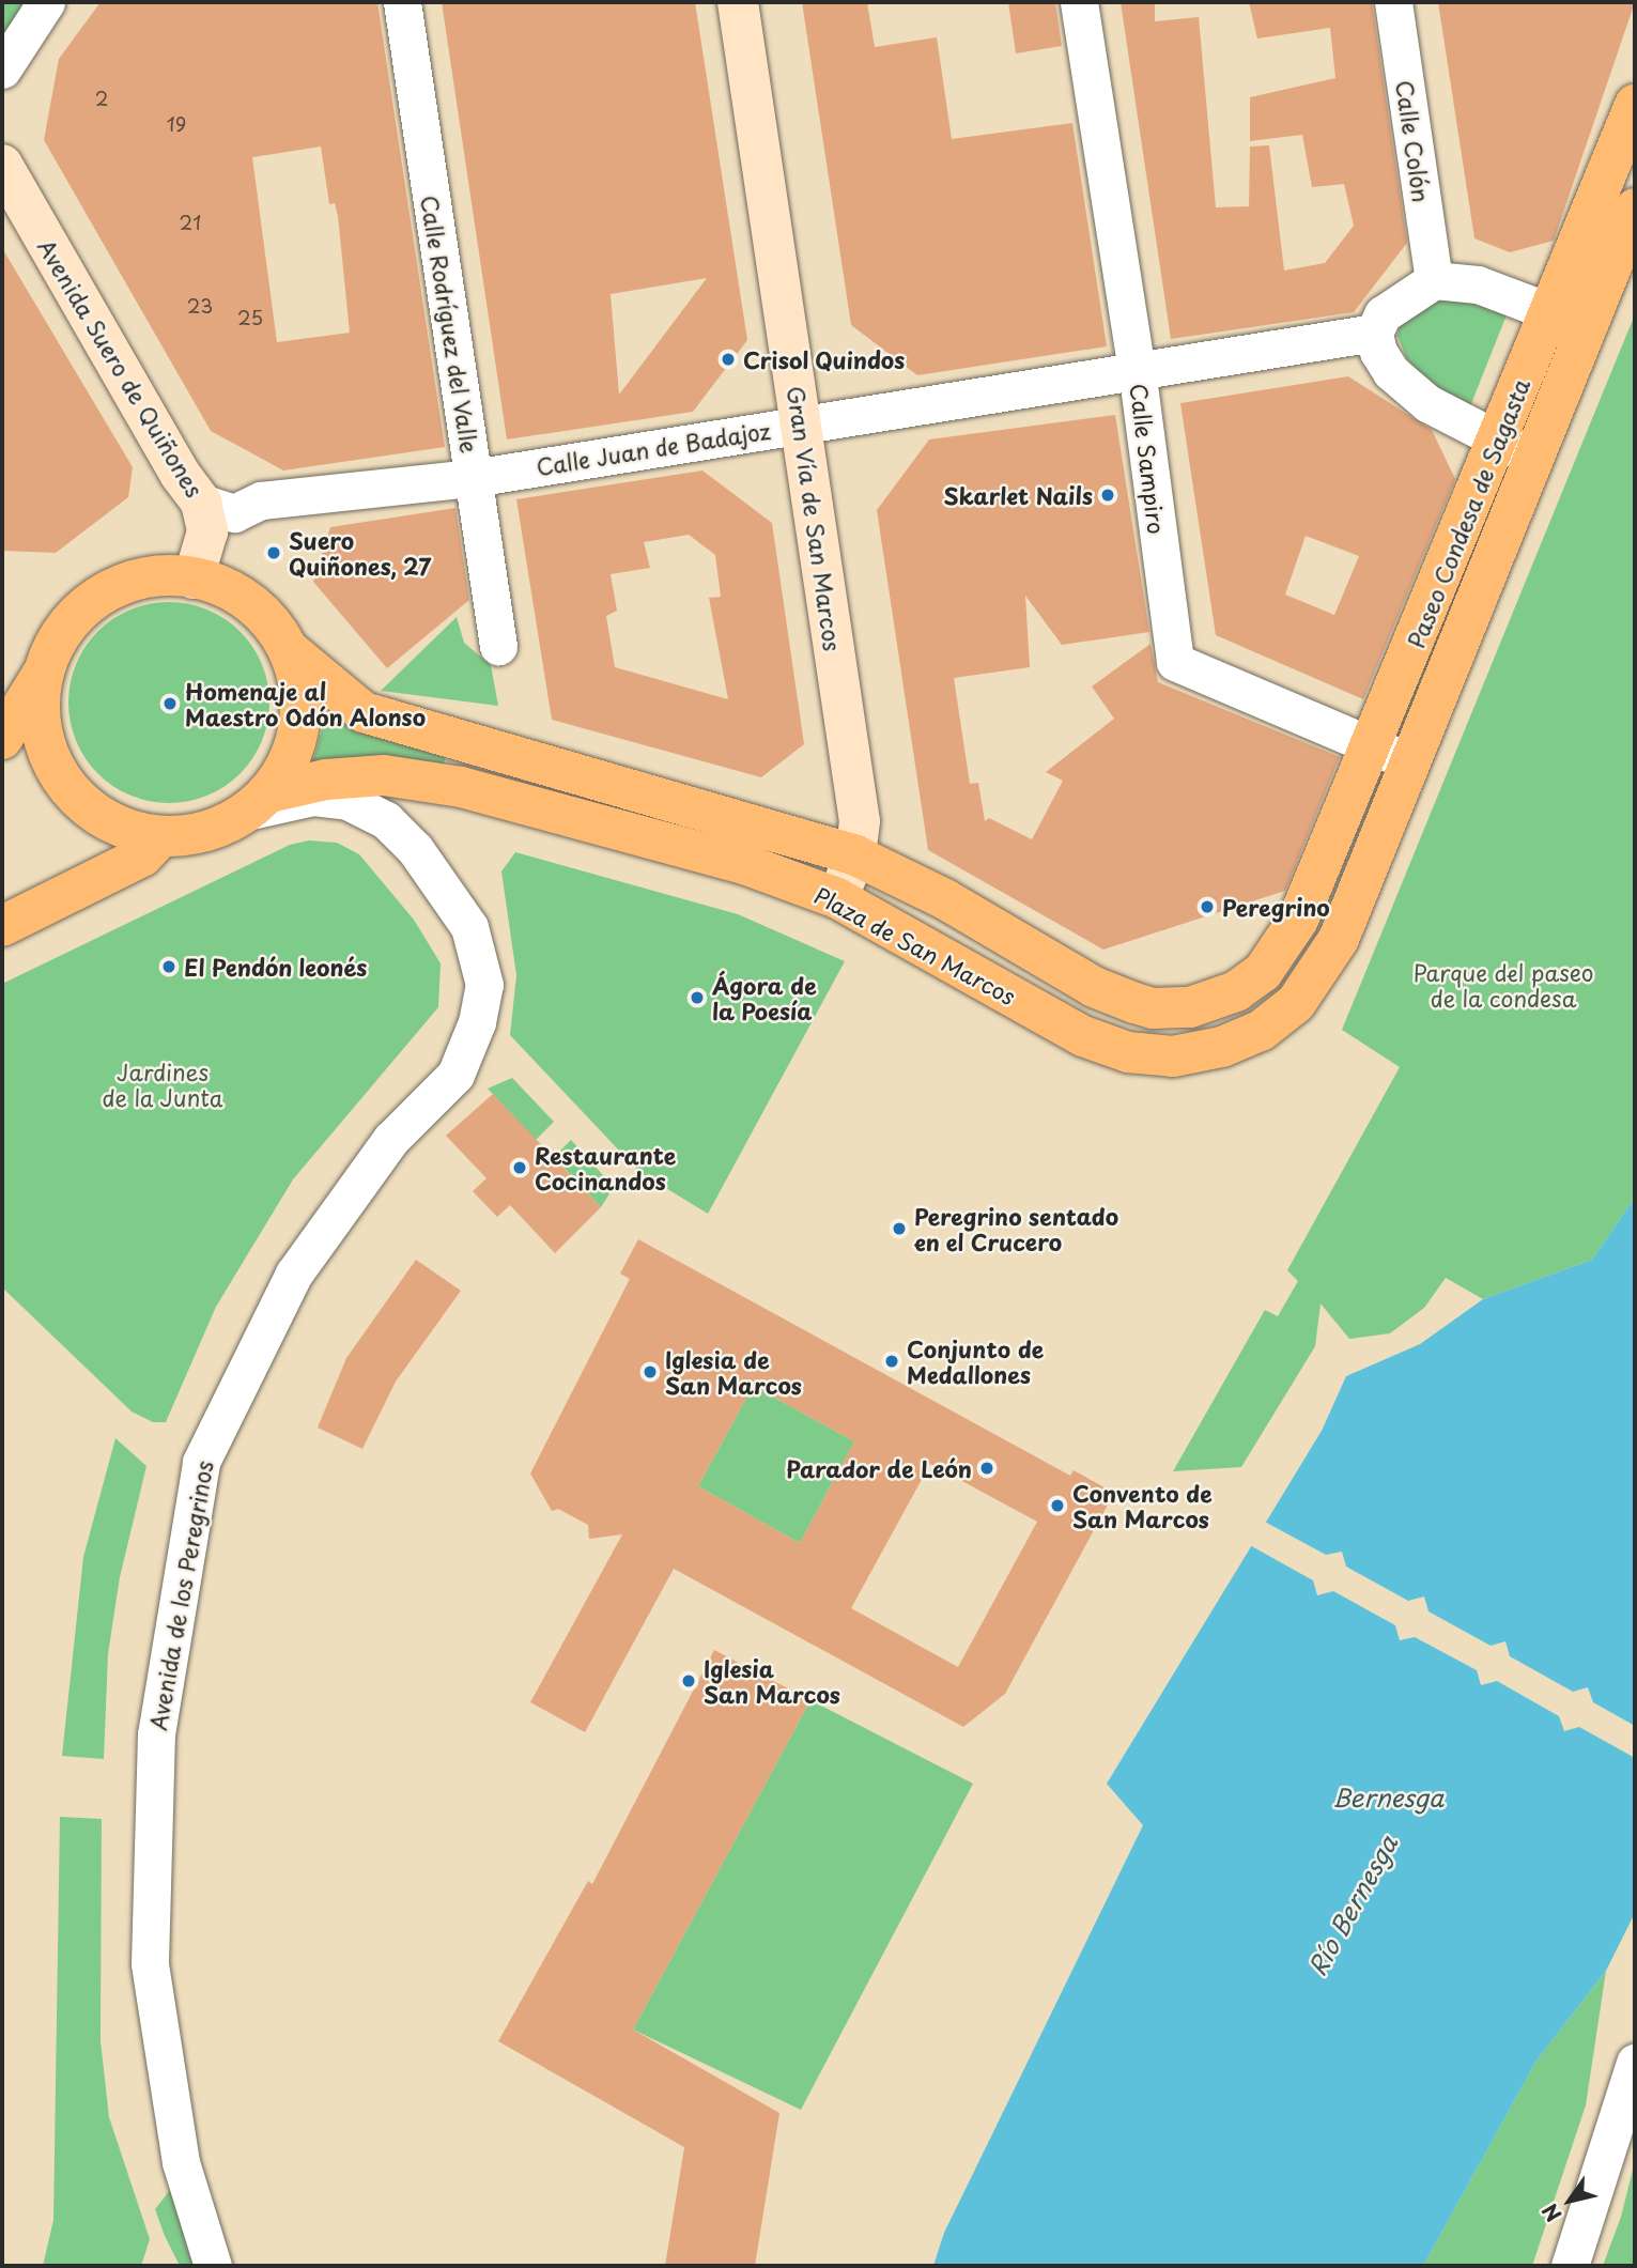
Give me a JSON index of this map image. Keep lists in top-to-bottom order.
{
  "streets": {
    "main road": ["Paseo Condesa de Sagasta", "Plaza de San Marcos"],
    "street": [
      "Calle Colón",
      "Calle Rodríguez del Valle",
      "Avenida Suero de Quiñones",
      "Calle Juan de Badajoz",
      "Calle Sampiro",
      "Gran Vía de San Marcos",
      "Avenida de los Peregrinos"
    ]
  },
  "crossings": [
    ["Calle Rodríguez del Valle", "Calle Juan de Badajoz"],
    ["Avenida Suero de Quiñones", "Calle Juan de Badajoz"],
    ["Avenida Suero de Quiñones", "Plaza de San Marcos"],
    ["Avenida Suero de Quiñones", "Avenida de los Peregrinos"],
    ["Calle Juan de Badajoz", "Calle Sampiro"],
    ["Calle Juan de Badajoz", "Gran Vía de San Marcos"],
    ["Calle Sampiro", "Paseo Condesa de Sagasta"],
    ["Paseo Condesa de Sagasta", "Plaza de San Marcos"],
    ["Gran Vía de San Marcos", "Plaza de San Marcos"],
    ["Plaza de San Marcos", "Avenida de los Peregrinos"]
  ],
  "water": ["Bernesga", "Río Bernesga"],
  "parks": ["Parque del paseo de la condesa", "Jardines de la Junta"],
  "places": [
    "Crisol Quindos",
    "Skarlet Nails",
    "Suero Quiñones, 27",
    "Homenaje al Maestro Odón Alonso",
    "Peregrino",
    "El Pendón leonés",
    "Ágora de la Poesía",
    "Restaurante Cocinandos",
    "Peregrino sentado en el Crucero",
    "Conjunto de Medallones",
    "Iglesia de San Marcos",
    "Parador de León",
    "Convento de San Marcos",
    "Iglesia San Marcos"
  ],
  "house_numbers": [
    "2",
    "19",
    "21",
    "23",
    "25"
  ],
  "north": "bottom left"
}
